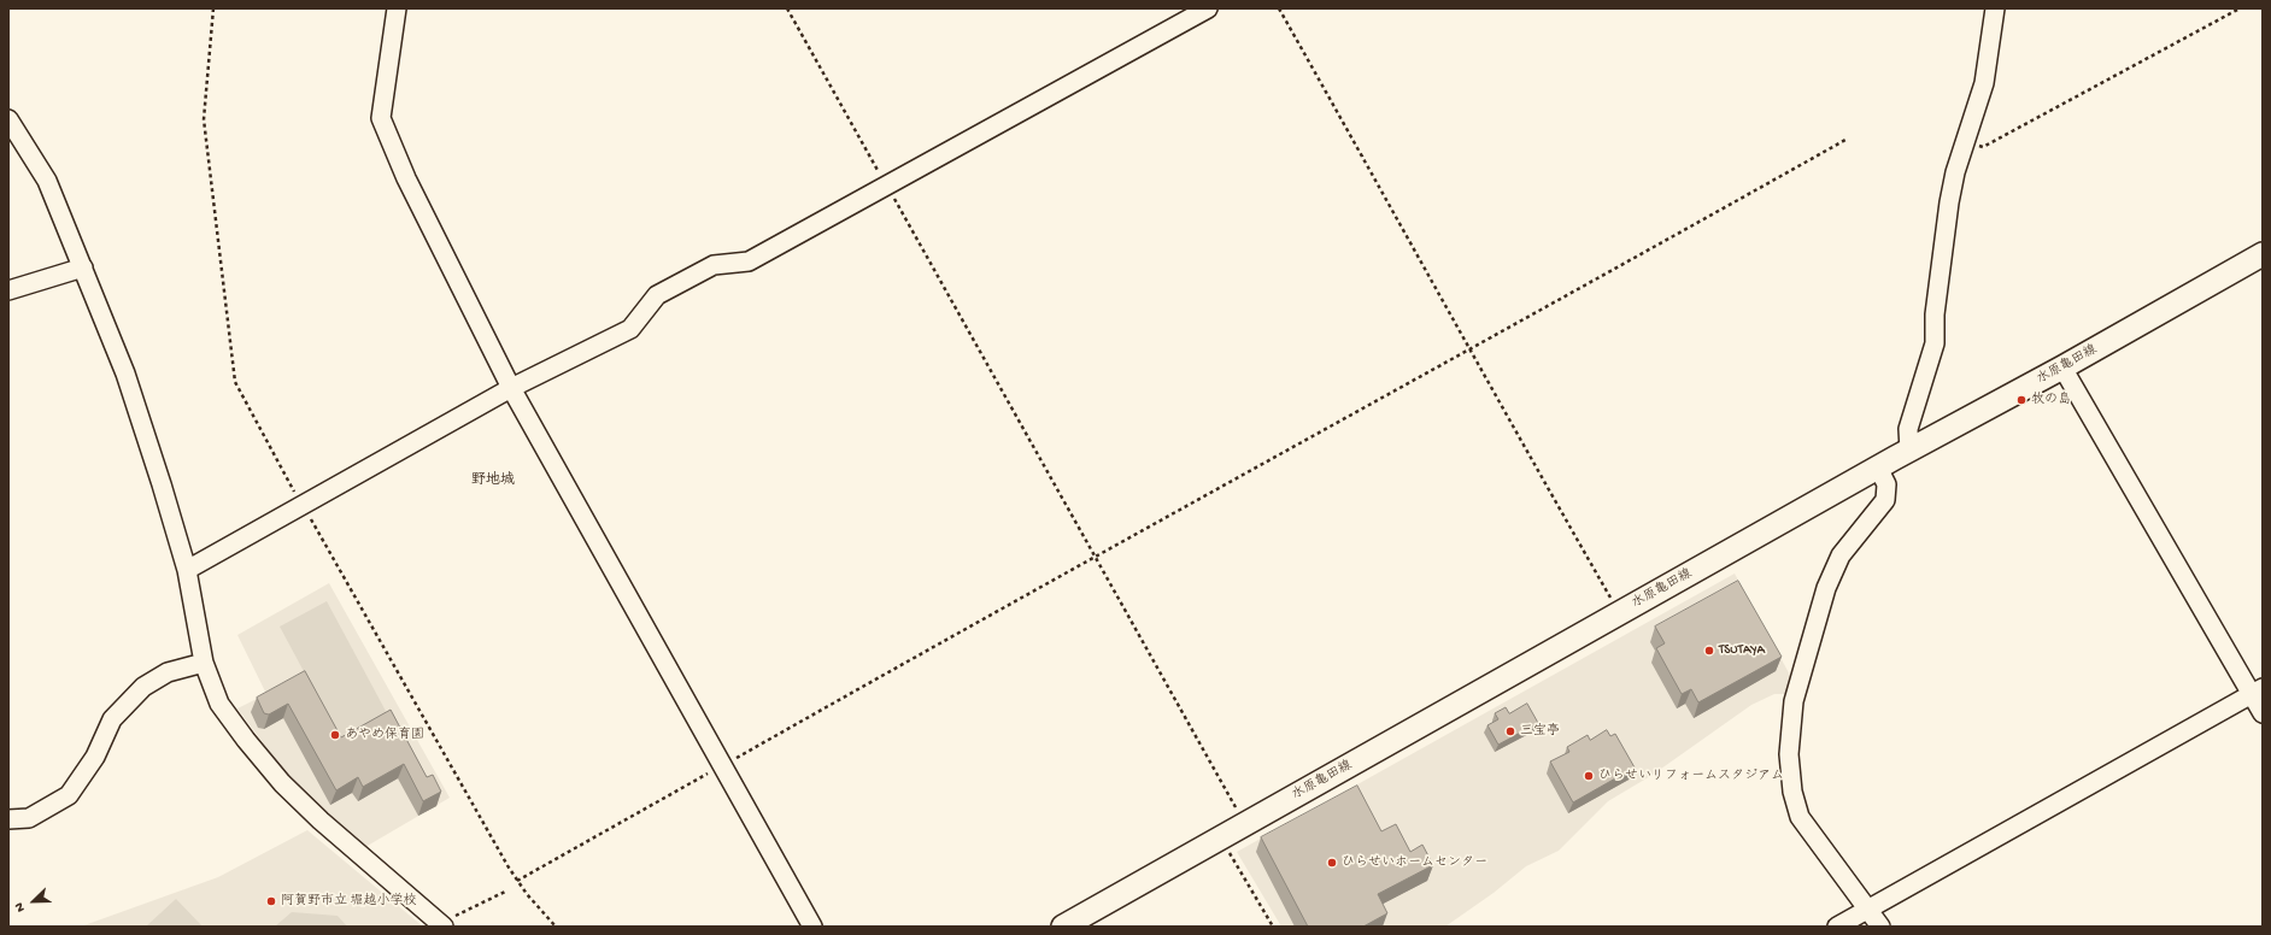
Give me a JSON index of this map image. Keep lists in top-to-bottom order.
{
  "streets": {
    "main road": ["水原亀田線"]
  },
  "districts": ["野地城"],
  "places": [
    "牧の島",
    "TSUTAYA",
    "三宝亭",
    "あやめ保育園",
    "ひらせいリフォームスタジアム",
    "ひらせいホームセンター",
    "阿賀野市立 堀越小学校"
  ],
  "north": "bottom left"
}
